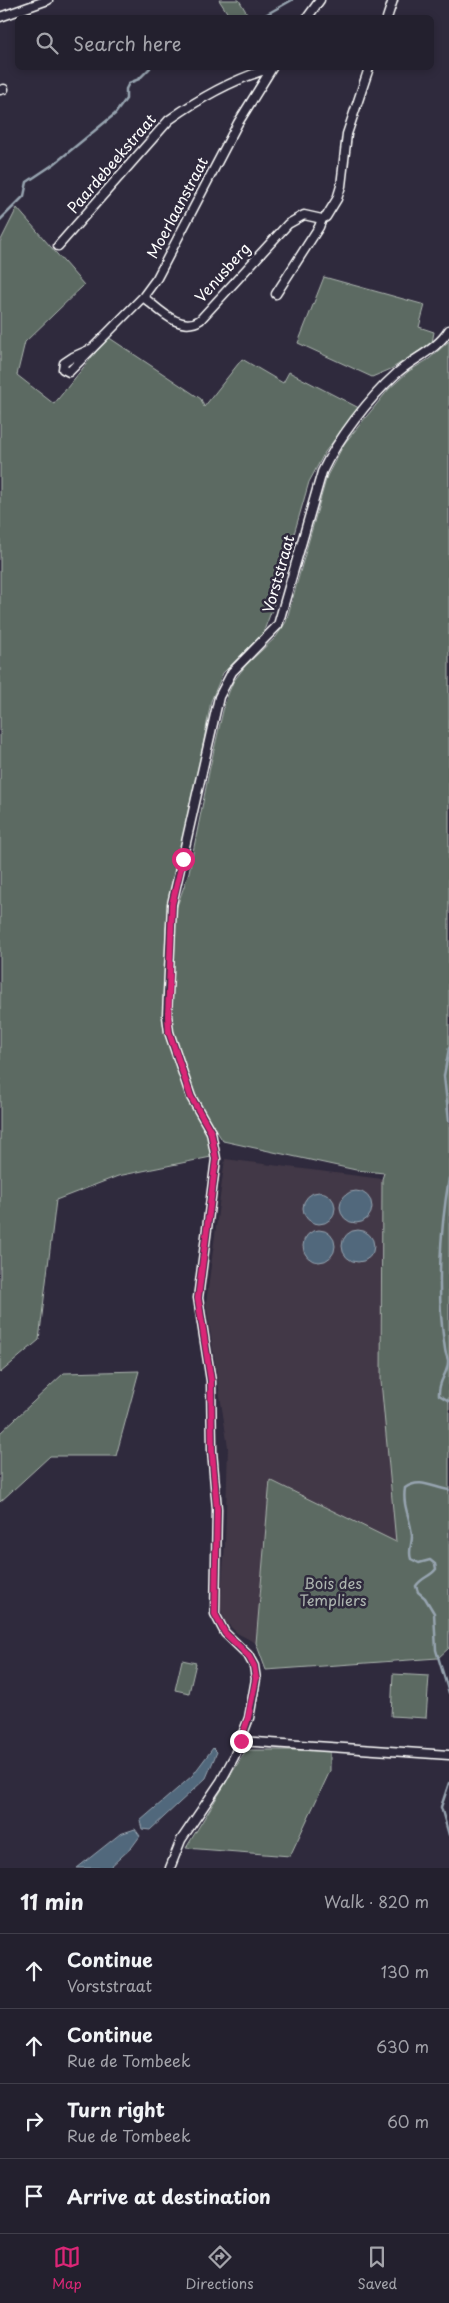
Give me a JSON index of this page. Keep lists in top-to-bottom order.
{
  "streets": {
    "street": [
      "Paardebeekstraat",
      "Moerlaanstraat",
      "Venusberg",
      "Vorststraat"
    ]
  },
  "crossings": [
    ["Moerlaanstraat", "Venusberg"]
  ],
  "parks": ["Bois des Templiers"],
  "page": {
    "search": "Search here",
    "heading": ["11 min", "Walk · 820 m"],
    "list": [
      ["Continue", "Vorststraat", "130 m"],
      ["Continue", "Rue de Tombeek", "630 m"],
      ["Turn right", "Rue de Tombeek", "60 m"],
      "Arrive at destination"
    ],
    "nav": ["Map", "Directions", "Saved"]
  }
}
